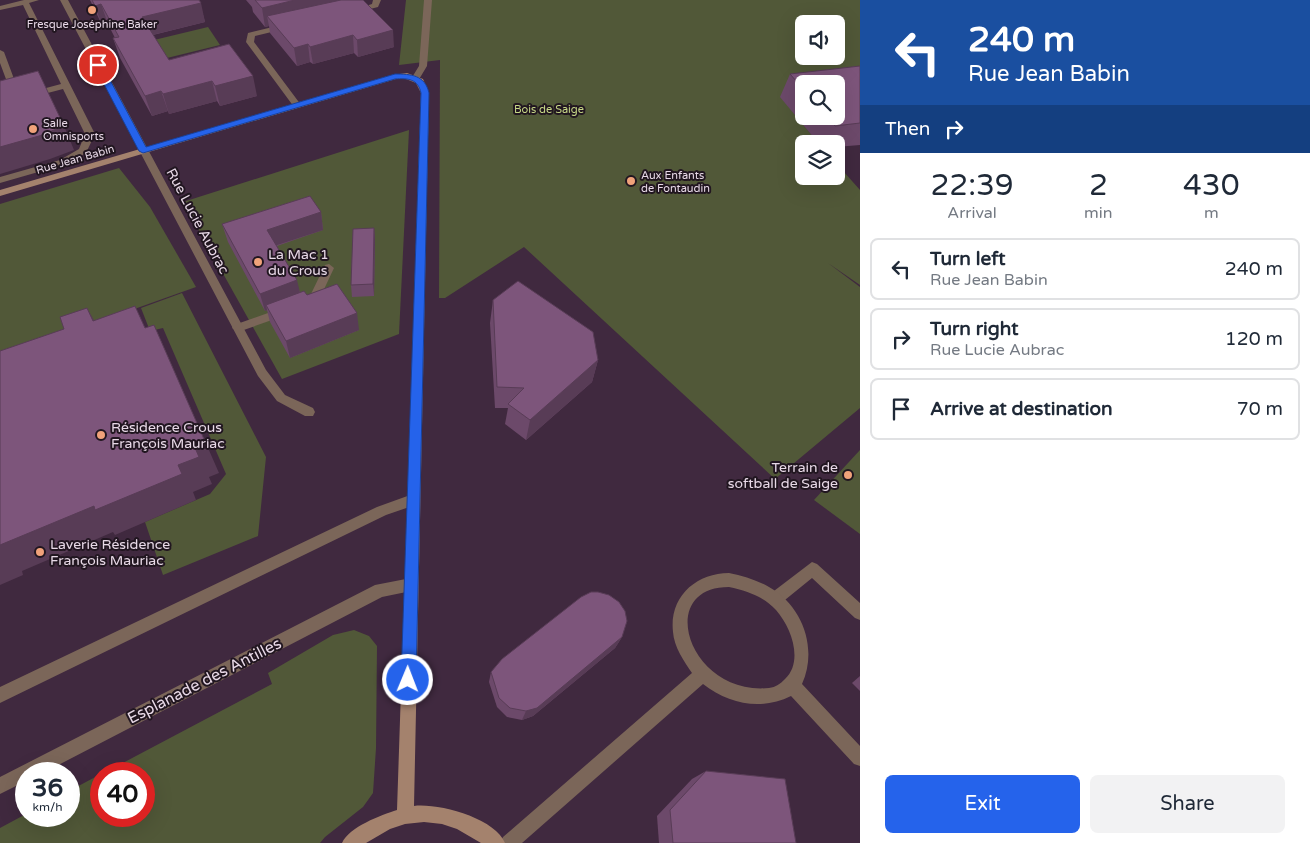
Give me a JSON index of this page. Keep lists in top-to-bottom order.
{
  "streets": {
    "street": ["Rue Jean Babin", "Rue Lucie Aubrac", "Esplanade des Antilles"]
  },
  "crossings": [
    ["Rue Jean Babin", "Rue Lucie Aubrac"]
  ],
  "parks": ["Bois de Saige"],
  "places": [
    "Fresque Joséphine Baker",
    "Salle Omnisports",
    "Aux Enfants de Fontaudin",
    "La Mac 1 du Crous",
    "Résidence Crous François Mauriac",
    "Terrain de softball de Saige",
    "Laverie Résidence François Mauriac"
  ],
  "page": {
    "turn": ["240 m", "Rue Jean Babin"],
    "then": "Then",
    "eta": [
      "22:39",
      "Arrival",
      "2",
      "min",
      "430",
      "m"
    ],
    "list": [
      {
        "name": "Turn left",
        "note": "Rue Jean Babin",
        "value": "240 m"
      },
      {
        "name": "Turn right",
        "note": "Rue Lucie Aubrac",
        "value": "120 m"
      },
      {
        "name": "Arrive at destination",
        "value": "70 m"
      }
    ],
    "speed": "36 km/h",
    "limit": "40",
    "buttons": ["Exit", "Share"]
  }
}
